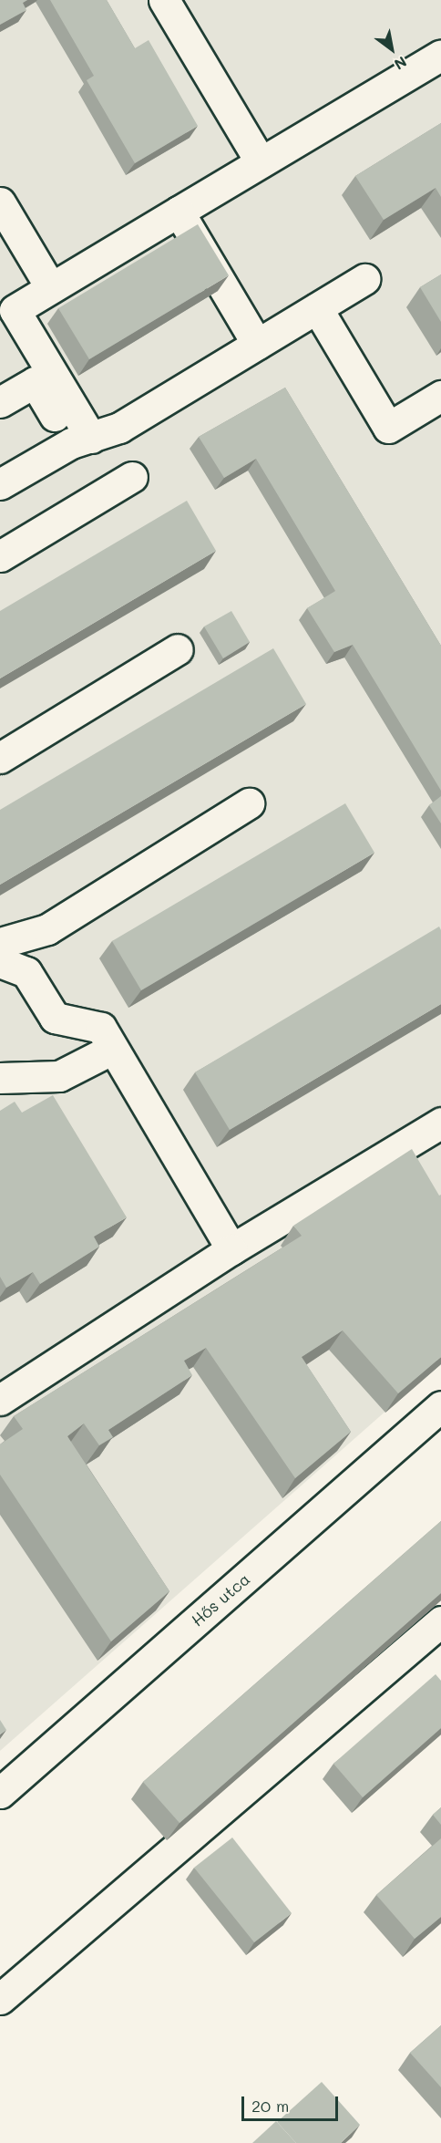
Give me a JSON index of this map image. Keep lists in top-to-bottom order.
{
  "streets": {
    "street": ["Hős utca"]
  },
  "scale_bar": "20 m",
  "north": "bottom right"
}
